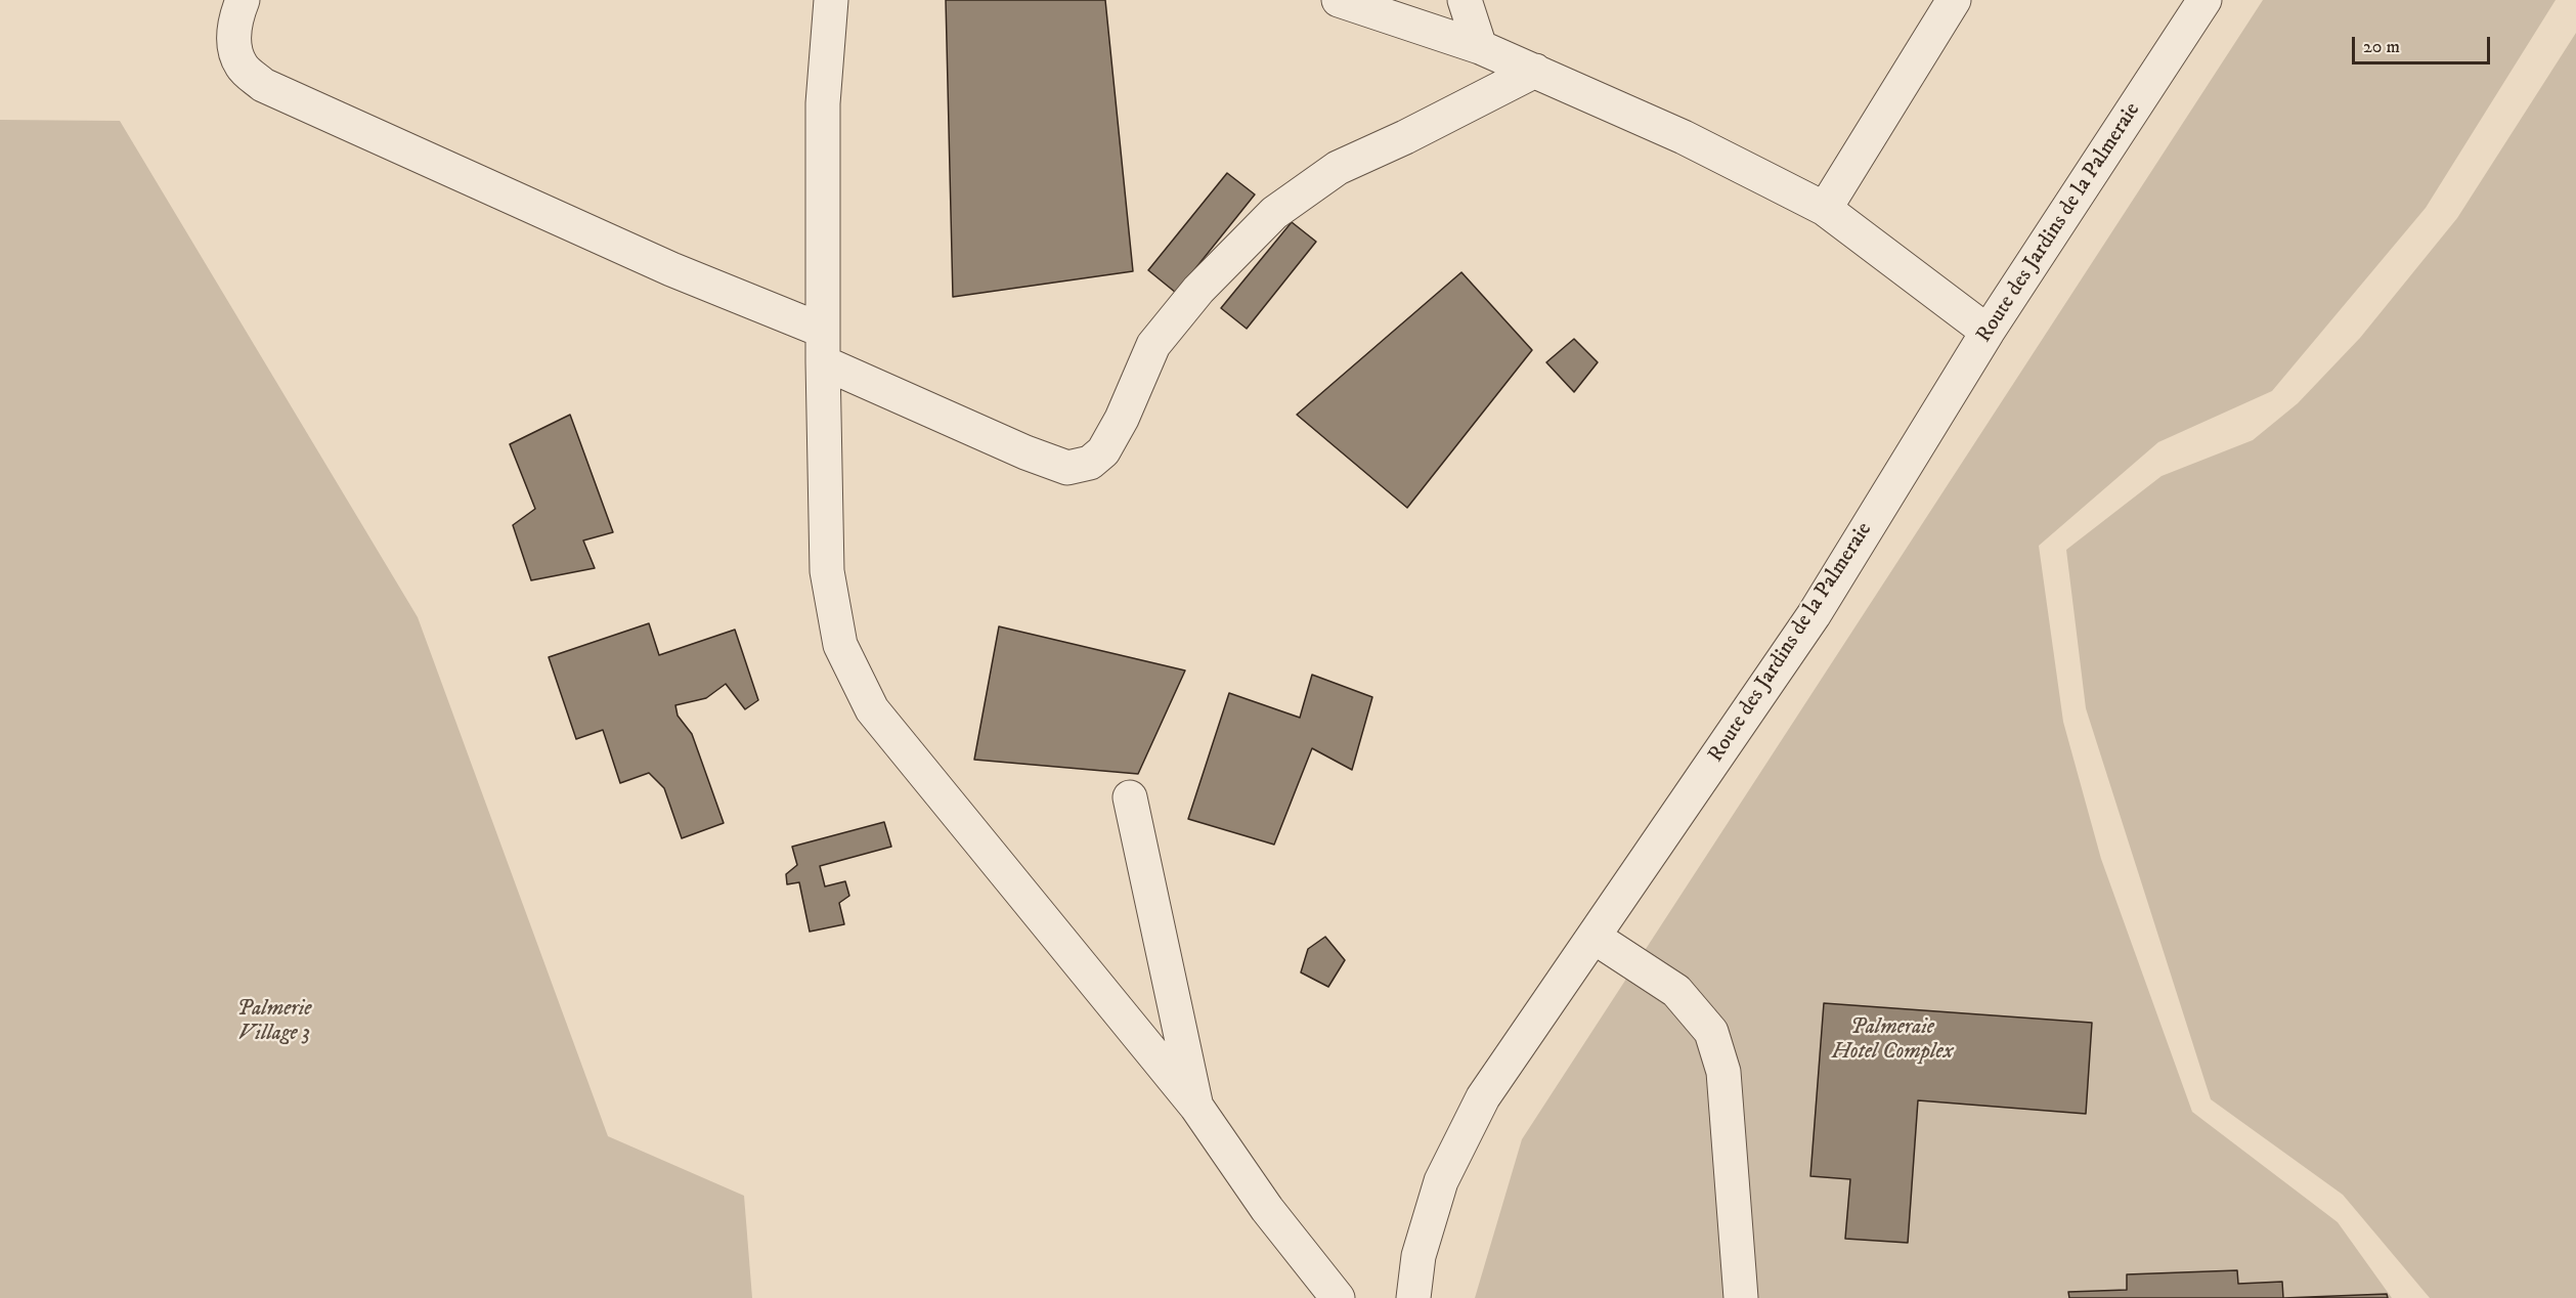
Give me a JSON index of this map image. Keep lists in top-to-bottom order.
{
  "streets": {
    "street": ["Route des Jardins de la Palmeraie"]
  },
  "parks": ["Palmerie Village 3", "Palmeraie Hotel Complex"],
  "scale_bar": "20 m"
}
